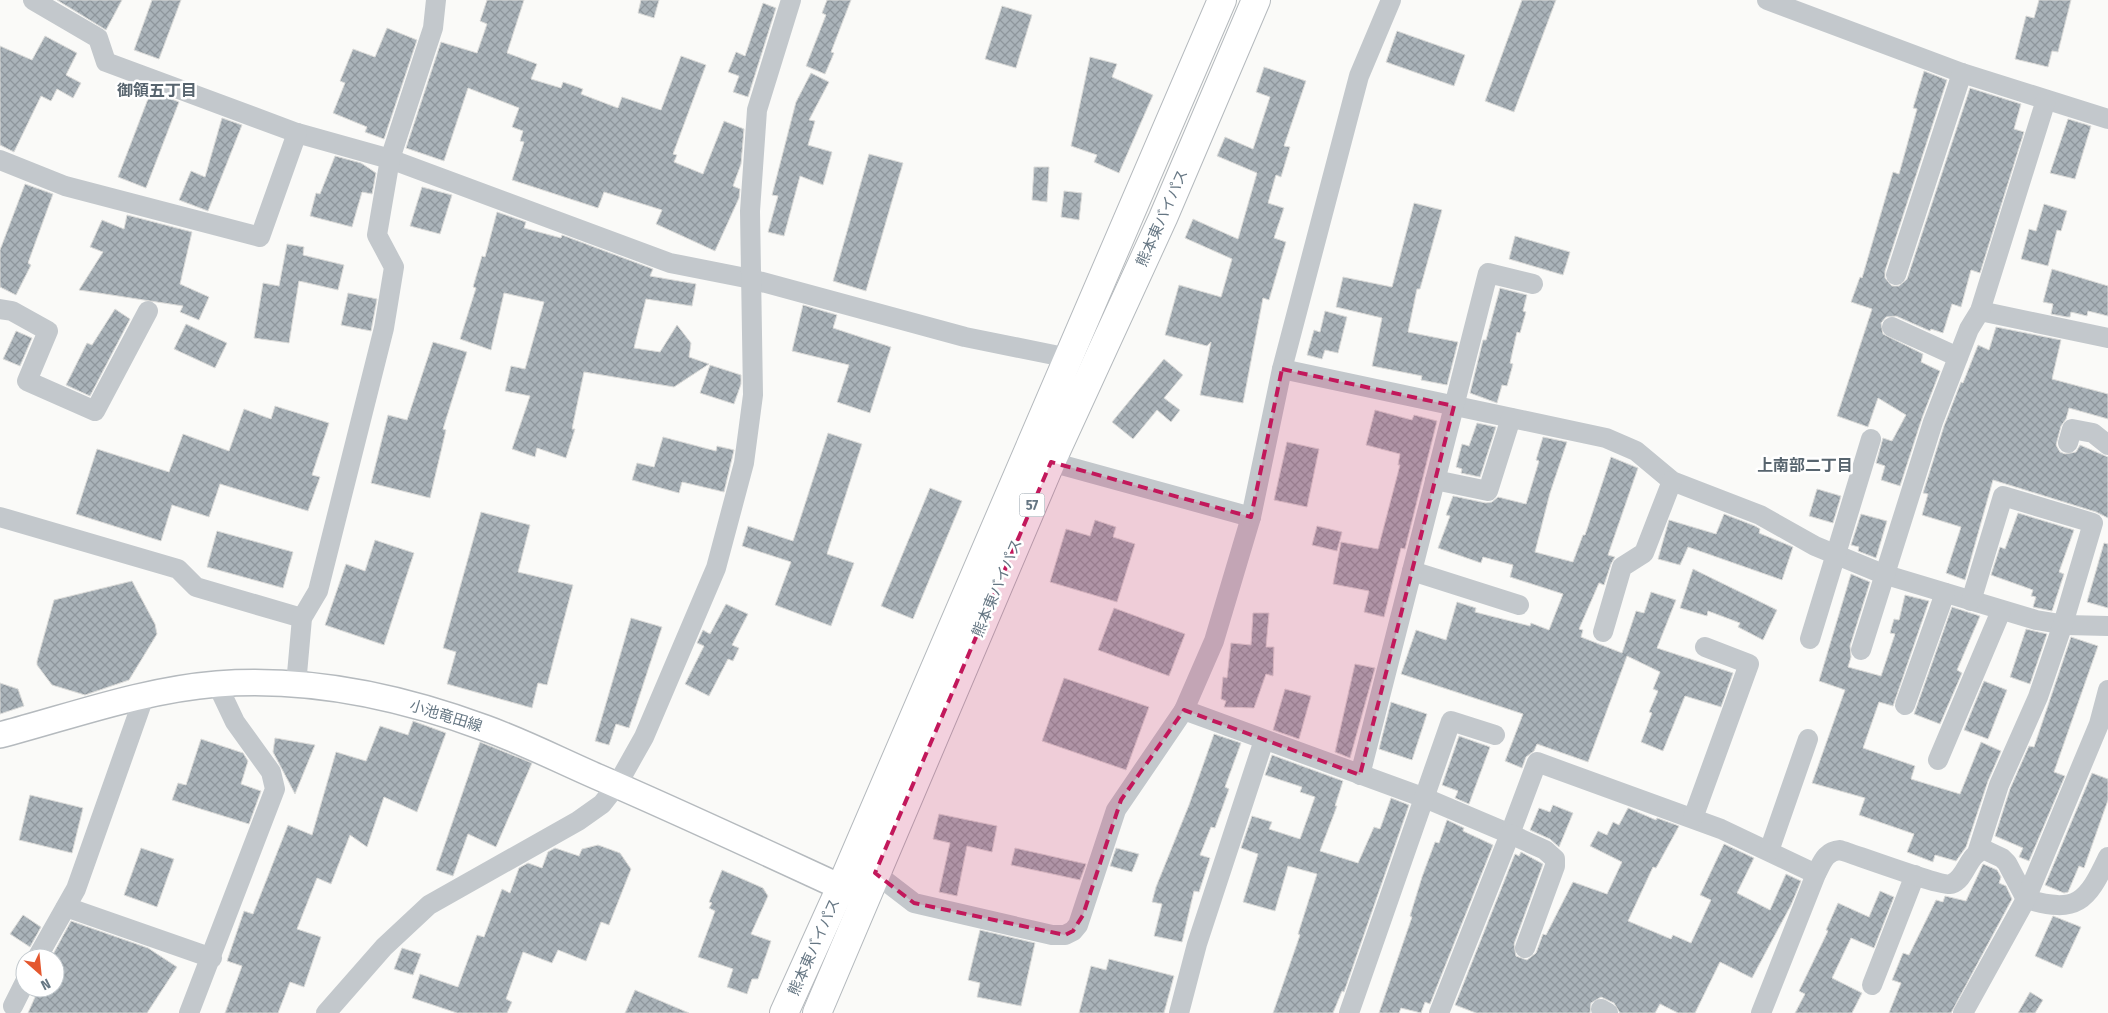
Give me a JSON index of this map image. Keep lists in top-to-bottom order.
{
  "streets": {
    "highway": ["熊本東バイパス", "57"],
    "main road": ["小池竜田線"]
  },
  "crossings": [
    ["熊本東バイパス", "小池竜田線"]
  ],
  "districts": ["御領五丁目", "上南部二丁目"],
  "north": "bottom right"
}
